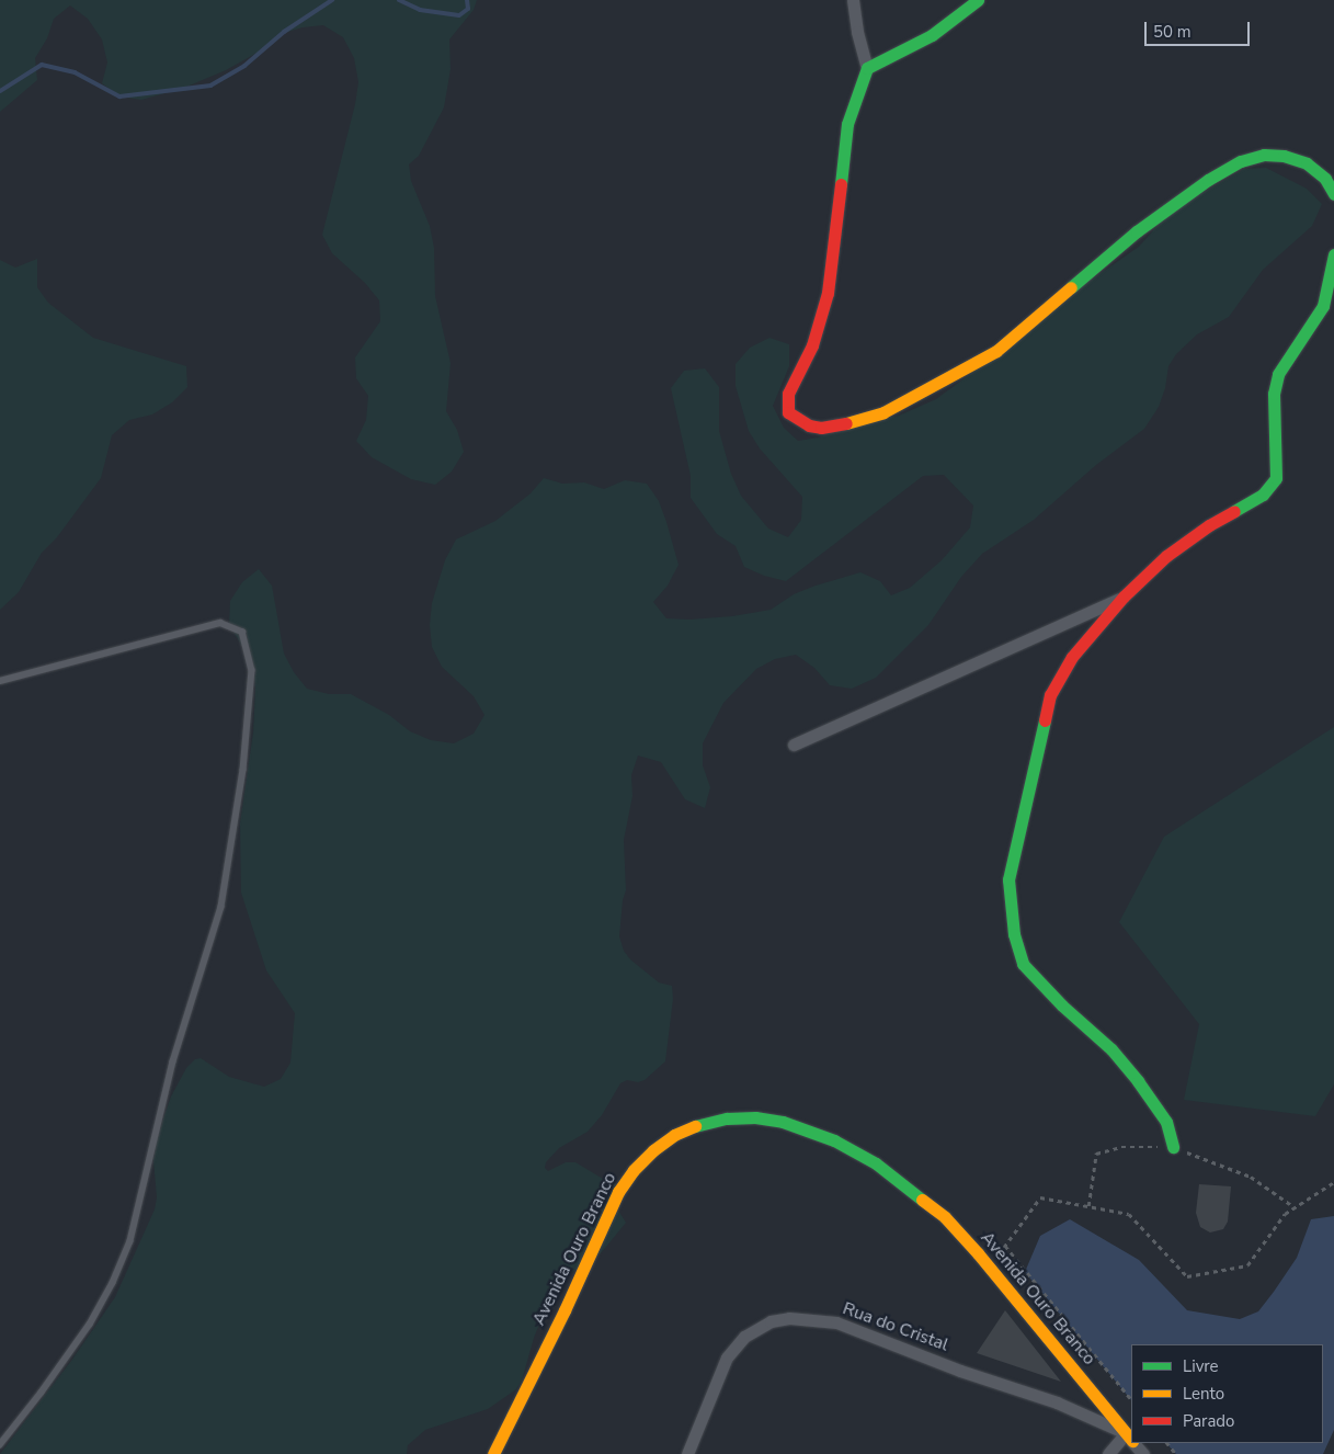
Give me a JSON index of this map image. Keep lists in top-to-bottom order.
{
  "streets": {
    "street": ["Avenida Ouro Branco", "Rua do Cristal"]
  },
  "crossings": [
    ["Avenida Ouro Branco", "Rua do Cristal"]
  ],
  "legend": ["Livre", "Lento", "Parado"],
  "scale_bar": "50 m"
}
